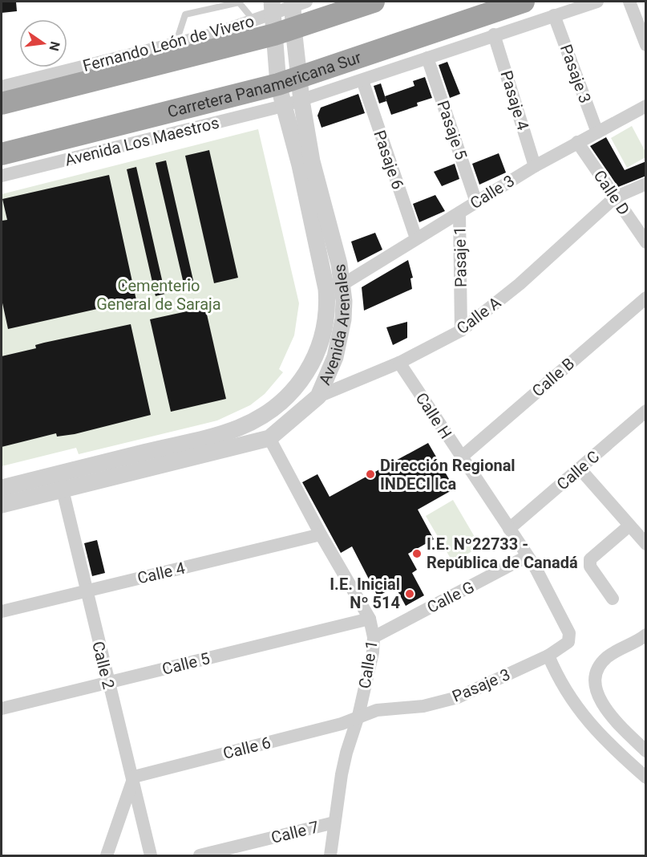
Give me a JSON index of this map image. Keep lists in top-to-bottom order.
{
  "streets": {
    "highway": ["Carretera Panamericana Sur"],
    "street": [
      "Fernando León de Vivero",
      "Pasaje 3",
      "Pasaje 4",
      "Pasaje 5",
      "Avenida Los Maestros",
      "Pasaje 6",
      "Calle 3",
      "Calle D",
      "Pasaje 1",
      "Calle A",
      "Avenida Arenales",
      "Calle B",
      "Calle H",
      "Calle C",
      "Calle 4",
      "Calle G",
      "Calle 5",
      "Calle 1",
      "Calle 2",
      "Calle 6",
      "Calle 7"
    ]
  },
  "crossings": [
    ["Fernando León de Vivero", "Avenida Arenales"],
    ["Pasaje 3", "Carretera Panamericana Sur"],
    ["Pasaje 3", "Calle 3"],
    ["Pasaje 3", "Calle H"],
    ["Pasaje 3", "Calle 1"],
    ["Pasaje 3", "Calle 6"],
    ["Carretera Panamericana Sur", "Pasaje 4"],
    ["Carretera Panamericana Sur", "Pasaje 5"],
    ["Carretera Panamericana Sur", "Avenida Los Maestros"],
    ["Carretera Panamericana Sur", "Pasaje 6"],
    ["Carretera Panamericana Sur", "Avenida Arenales"],
    ["Pasaje 4", "Calle 3"],
    ["Pasaje 5", "Calle 3"],
    ["Avenida Los Maestros", "Avenida Arenales"],
    ["Pasaje 6", "Calle 3"],
    ["Calle 3", "Calle D"],
    ["Calle 3", "Pasaje 1"],
    ["Calle 3", "Avenida Arenales"],
    ["Calle D", "Calle A"],
    ["Pasaje 1", "Calle A"],
    ["Calle A", "Avenida Arenales"],
    ["Calle A", "Calle H"],
    ["Avenida Arenales", "Calle 1"],
    ["Avenida Arenales", "Calle 2"],
    ["Calle B", "Calle H"],
    ["Calle H", "Calle C"],
    ["Calle H", "Calle G"],
    ["Calle 4", "Calle 1"],
    ["Calle 4", "Calle 2"],
    ["Calle G", "Calle 1"],
    ["Calle 5", "Calle 1"],
    ["Calle 5", "Calle 2"],
    ["Calle 1", "Calle 6"],
    ["Calle 1", "Calle 7"],
    ["Calle 2", "Calle 6"]
  ],
  "parks": ["Cementerio General de Saraja"],
  "places": ["Dirección Regional INDECI Ica", "I.E. Nº22733 - República de Canadá", "I.E. Inicial Nº 514"],
  "north": "right"
}
